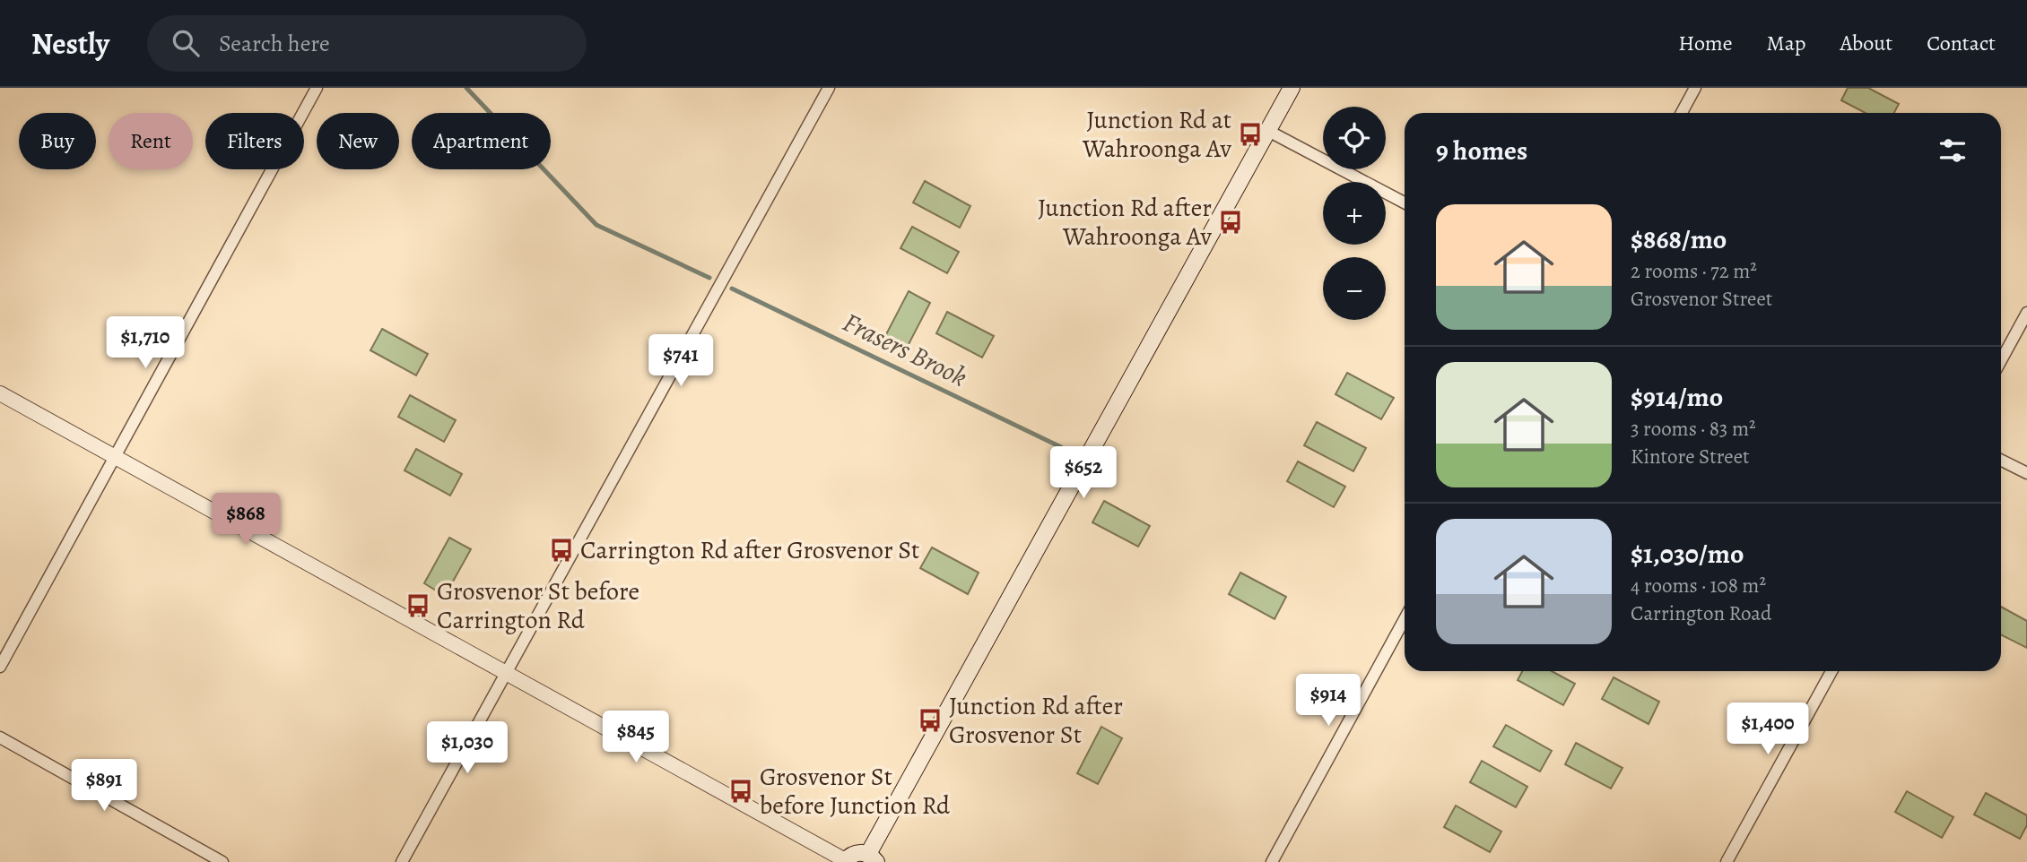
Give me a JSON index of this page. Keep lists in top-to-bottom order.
{
  "water": ["Frasers Brook"],
  "places": {
    "bus stop": [
      "Junction Rd at Wahroonga Av",
      "Junction Rd after Wahroonga Av",
      "Carrington Rd after Grosvenor St",
      "Grosvenor St before Carrington Rd",
      "Junction Rd after Grosvenor St",
      "Grosvenor St before Junction Rd"
    ]
  },
  "page": {
    "header": "Nestly",
    "search": "Search here",
    "nav": [
      "Home",
      "Map",
      "About",
      "Contact"
    ],
    "map_buttons": ["+", "−"],
    "chip": [
      "Buy",
      "Rent",
      "Filters",
      "New",
      "Apartment"
    ],
    "heading": "9 homes",
    "list": [
      {
        "name": "$868/mo",
        "note": "2 rooms · 72 m² · Grosvenor Street"
      },
      {
        "name": "$914/mo",
        "note": "3 rooms · 83 m² · Kintore Street"
      },
      {
        "name": "$1,030/mo",
        "note": "4 rooms · 108 m² · Carrington Road"
      }
    ],
    "price": [
      "$1,710",
      "$741",
      "$652",
      "$868",
      "$914",
      "$1,400",
      "$845",
      "$1,030",
      "$891"
    ]
  }
}
